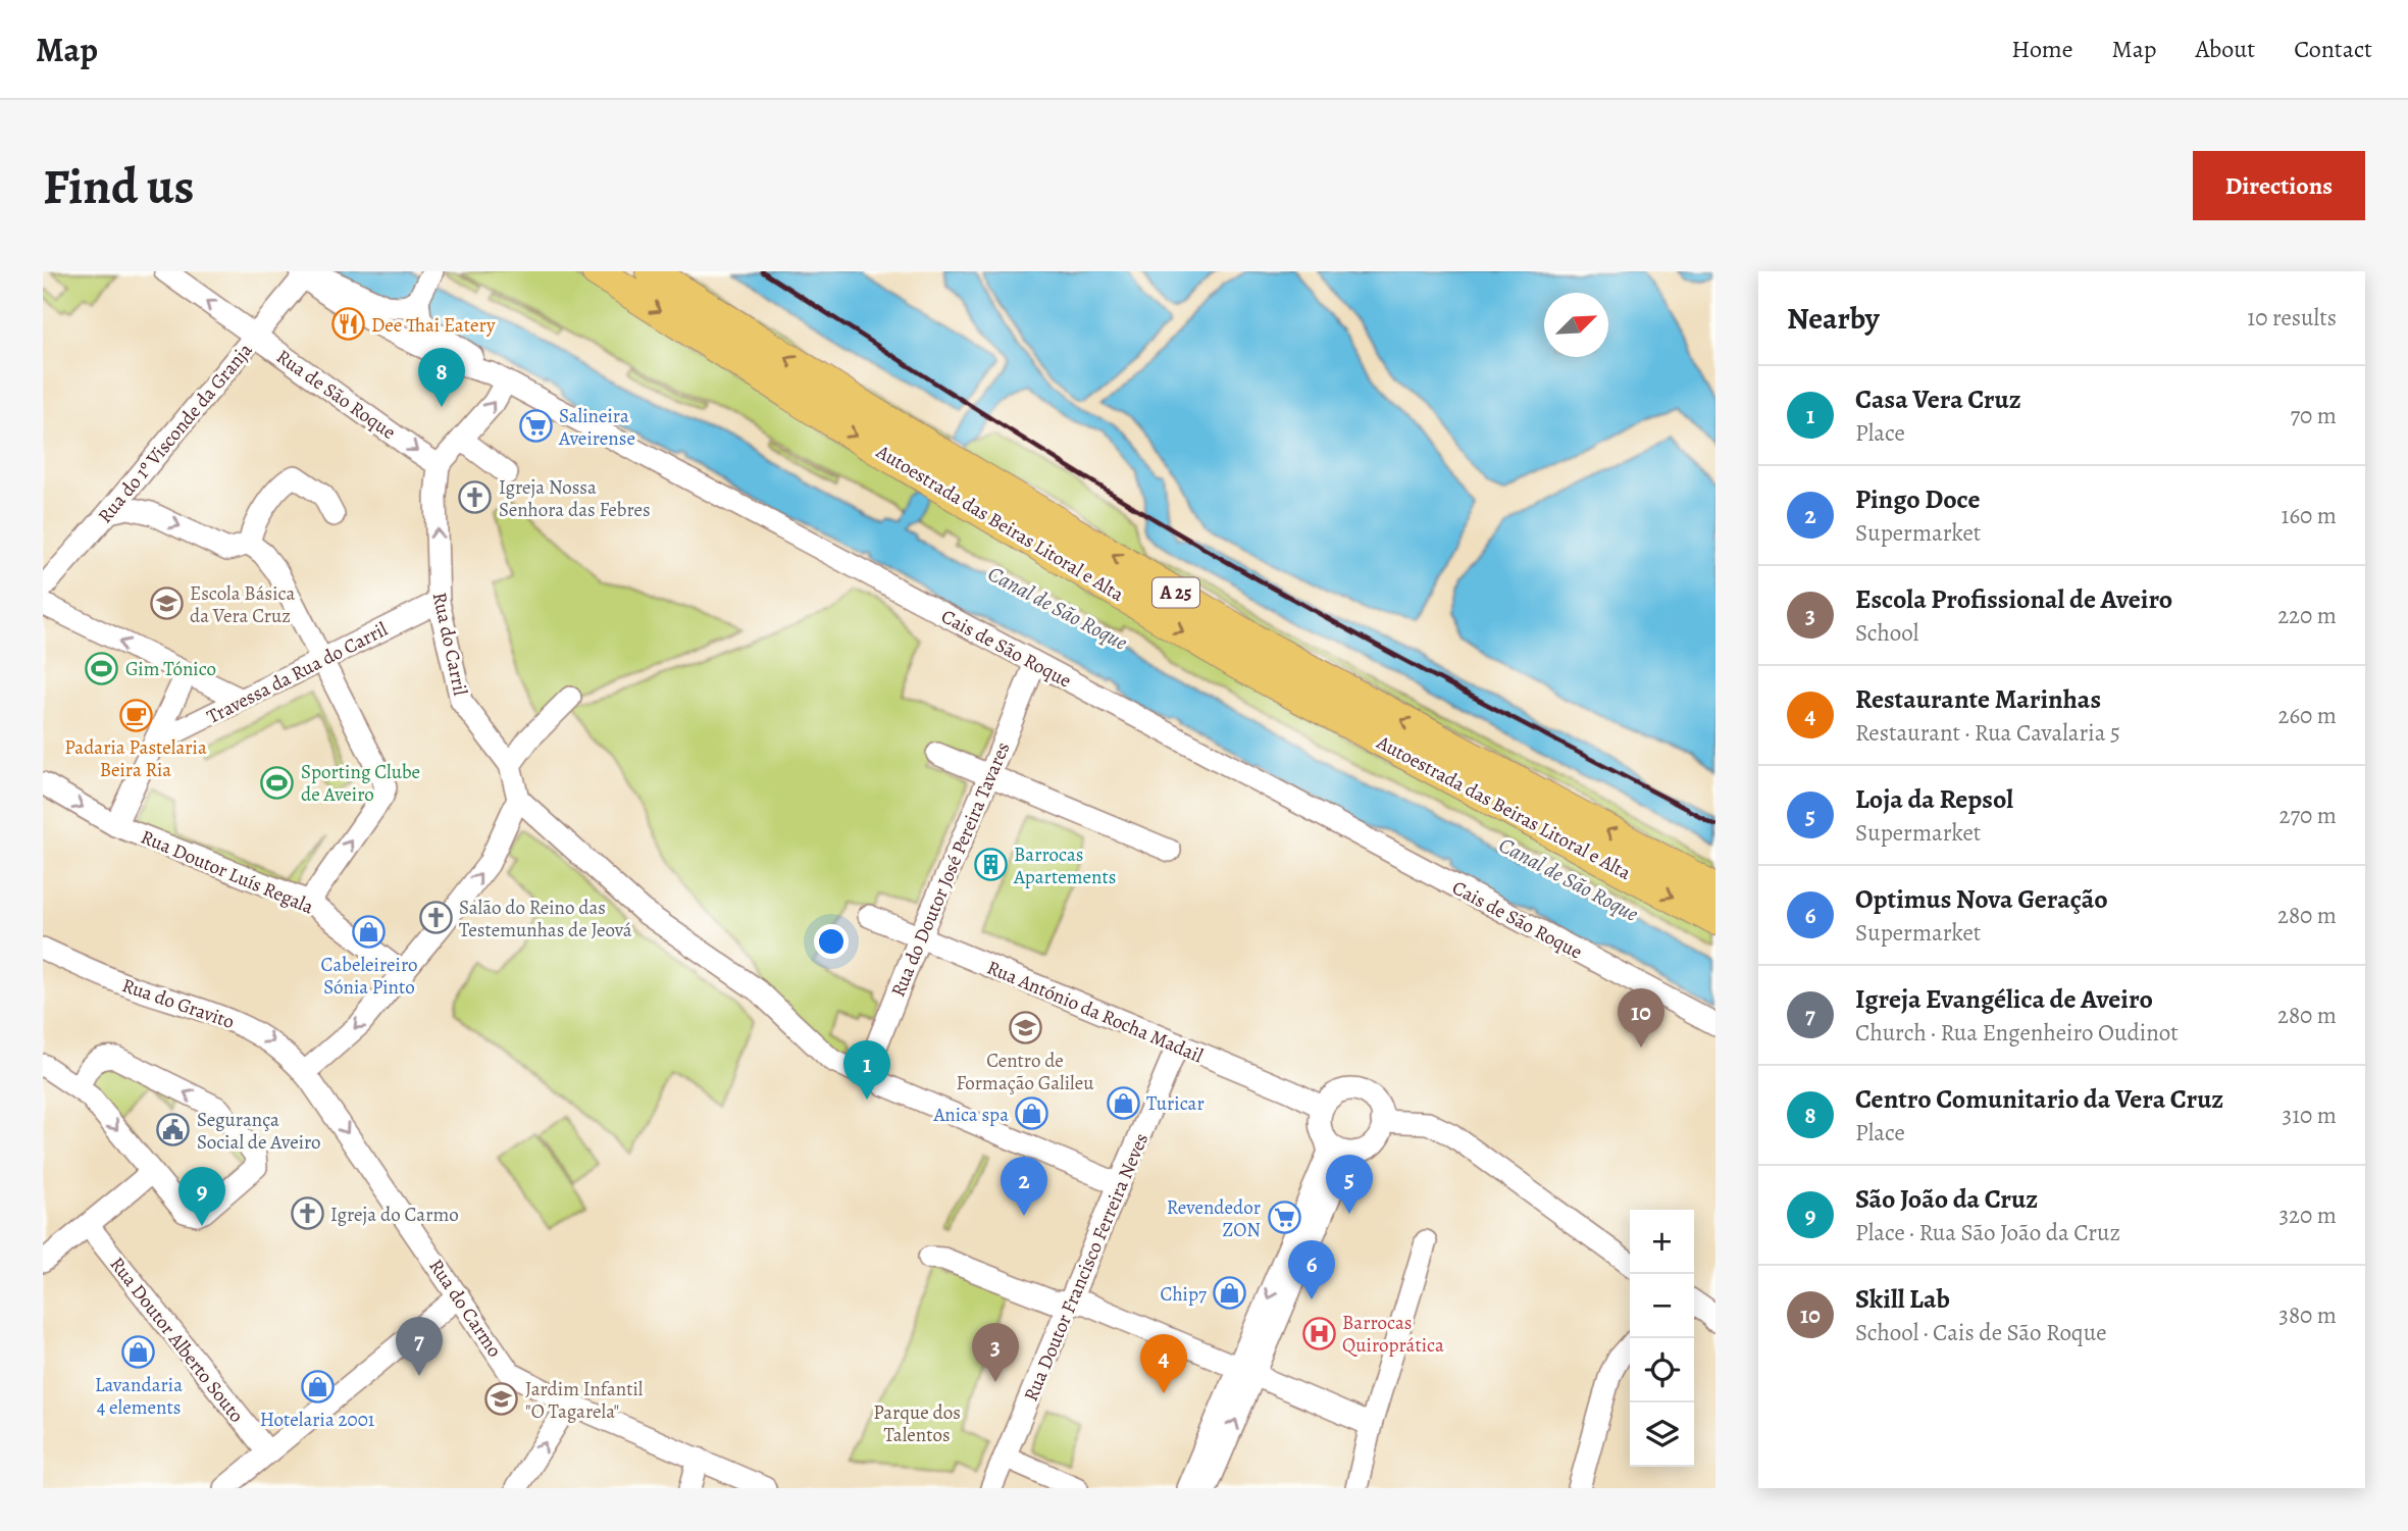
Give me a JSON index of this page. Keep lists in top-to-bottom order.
{
  "streets": {
    "highway": ["Autoestrada das Beiras Litoral e Alta", "A 25"],
    "street": [
      "Rua de São Roque",
      "Rua do 1º Visconde da Granja",
      "Rua do Carril",
      "Cais de São Roque",
      "Travessa da Rua do Carril",
      "Rua do Doutor José Pereira Tavares",
      "Rua Doutor Luís Regala",
      "Rua do Gravito",
      "Rua António da Rocha Madail",
      "Rua Doutor Francisco Ferreira Neves",
      "Rua do Carmo",
      "Rua Doutor Alberto Souto"
    ]
  },
  "crossings": [
    ["Rua de São Roque", "Rua do 1º Visconde da Granja"],
    ["Rua de São Roque", "Rua do Carril"],
    ["Rua do 1º Visconde da Granja", "Cais de São Roque"],
    ["Rua do Carril", "Travessa da Rua do Carril"],
    ["Cais de São Roque", "Rua do Doutor José Pereira Tavares"],
    ["Travessa da Rua do Carril", "Rua Doutor Luís Regala"],
    ["Rua do Doutor José Pereira Tavares", "Rua António da Rocha Madail"],
    ["Rua do Gravito", "Rua do Carmo"],
    ["Rua António da Rocha Madail", "Rua Doutor Francisco Ferreira Neves"]
  ],
  "one_way": ["Rua do Carril", "Rua do Carmo"],
  "water": ["Canal de São Roque"],
  "parks": ["Parque dos Talentos"],
  "places": {
    "restaurant": ["Dee Thai Eatery"],
    "supermarket": ["Salineira Aveirense", "Revendedor ZON"],
    "church": ["Igreja Nossa Senhora das Febres", "Salão do Reino das Testemunhas de Jeová", "Igreja do Carmo"],
    "school or university": ["Escola Básica da Vera Cruz", "Centro de Formação Galileu", "Jardim Infantil \"O Tagarela\""],
    "sports": ["Gim Tónico", "Sporting Clube de Aveiro"],
    "cafe": ["Padaria Pastelaria Beira Ria"],
    "building": ["Barrocas Apartements"],
    "shop": [
      "Cabeleireiro Sónia Pinto",
      "Turicar",
      "Anica spa",
      "Chip7",
      "Lavandaria 4 elements",
      "Hotelaria 2001"
    ],
    "public building": ["Segurança Social de Aveiro"],
    "hospital": ["Barrocas Quiroprática"]
  },
  "north": "top right",
  "page": {
    "header": "Map",
    "nav": [
      "Home",
      "Map",
      "About",
      "Contact"
    ],
    "buttons": "Directions",
    "title": "Find us",
    "heading": ["Nearby", "10 results"],
    "pins": [
      "8",
      "10",
      "1",
      "5",
      "2",
      "9",
      "6",
      "7",
      "3",
      "4"
    ],
    "list": [
      {
        "mark": "1",
        "name": "Casa Vera Cruz",
        "note": "Place",
        "value": "70 m"
      },
      {
        "mark": "2",
        "name": "Pingo Doce",
        "note": "Supermarket",
        "value": "160 m"
      },
      {
        "mark": "3",
        "name": "Escola Profissional de Aveiro",
        "note": "School",
        "value": "220 m"
      },
      {
        "mark": "4",
        "name": "Restaurante Marinhas",
        "note": "Restaurant · Rua Cavalaria 5",
        "value": "260 m"
      },
      {
        "mark": "5",
        "name": "Loja da Repsol",
        "note": "Supermarket",
        "value": "270 m"
      },
      {
        "mark": "6",
        "name": "Optimus Nova Geração",
        "note": "Supermarket",
        "value": "280 m"
      },
      {
        "mark": "7",
        "name": "Igreja Evangélica de Aveiro",
        "note": "Church · Rua Engenheiro Oudinot",
        "value": "280 m"
      },
      {
        "mark": "8",
        "name": "Centro Comunitario da Vera Cruz",
        "note": "Place",
        "value": "310 m"
      },
      {
        "mark": "9",
        "name": "São João da Cruz",
        "note": "Place · Rua São João da Cruz",
        "value": "320 m"
      },
      {
        "mark": "10",
        "name": "Skill Lab",
        "note": "School · Cais de São Roque",
        "value": "380 m"
      }
    ],
    "map_buttons": ["+", "−"]
  }
}
